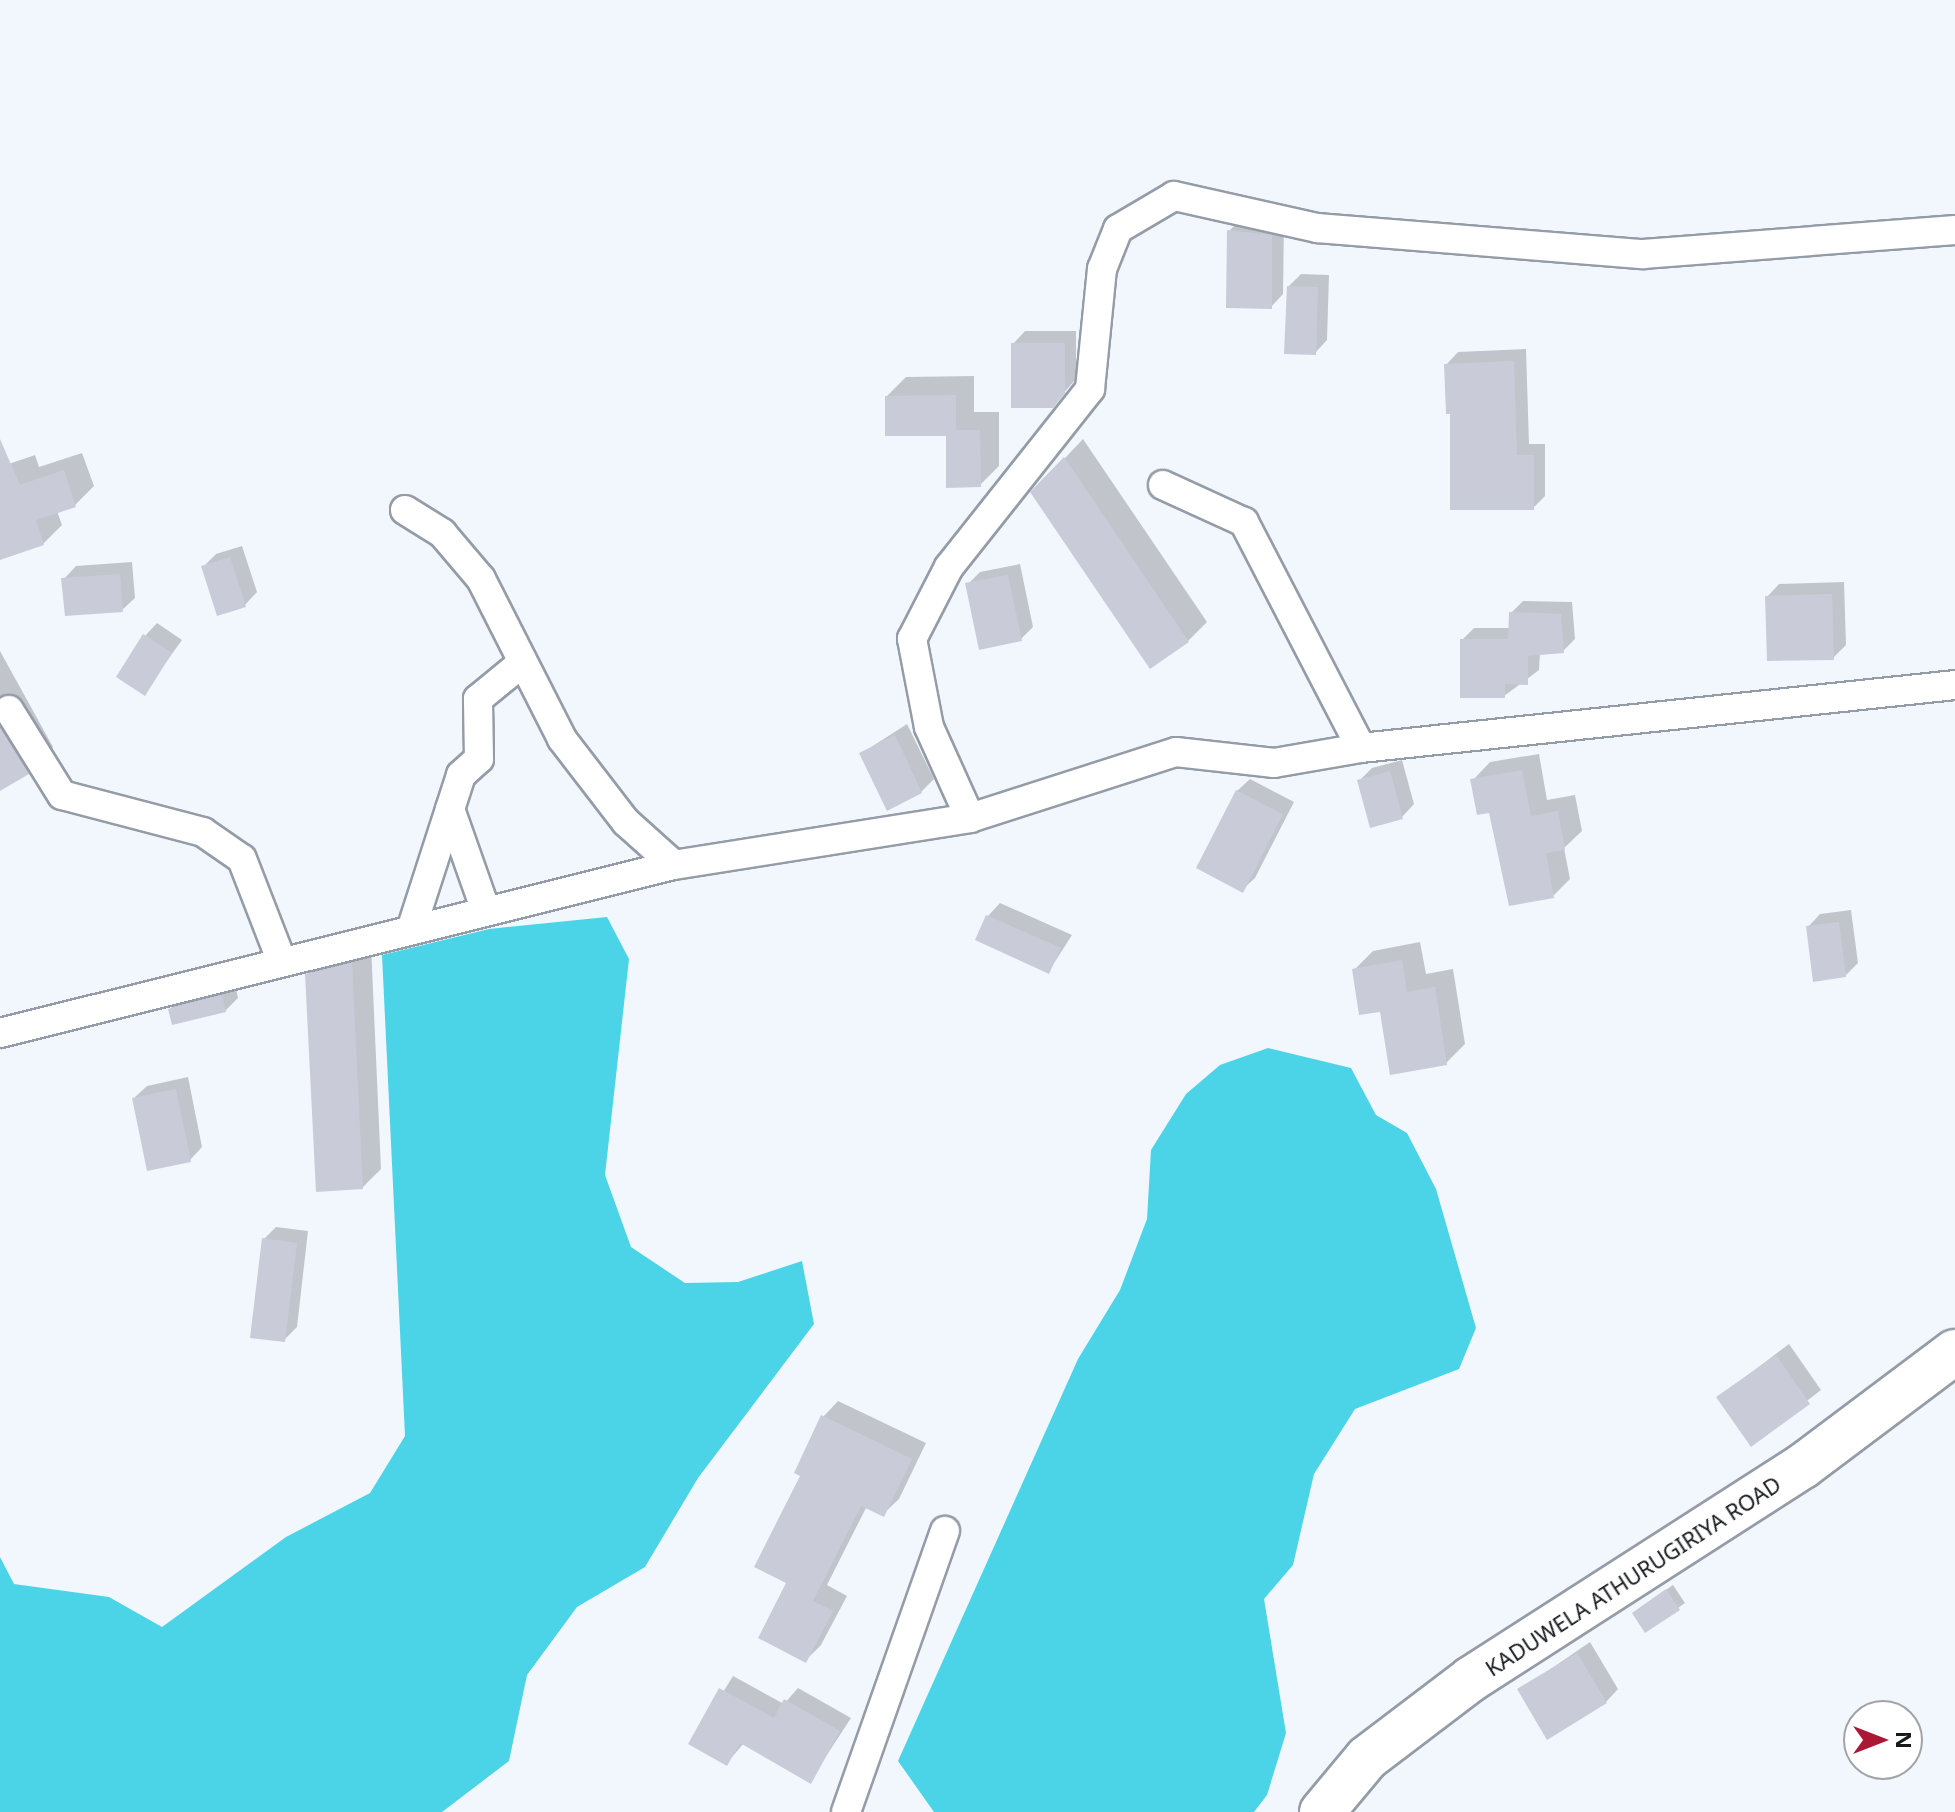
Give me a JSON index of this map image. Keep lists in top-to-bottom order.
{
  "streets": {
    "main road": ["KADUWELA ATHURUGIRIYA ROAD"]
  },
  "north": "right"
}
